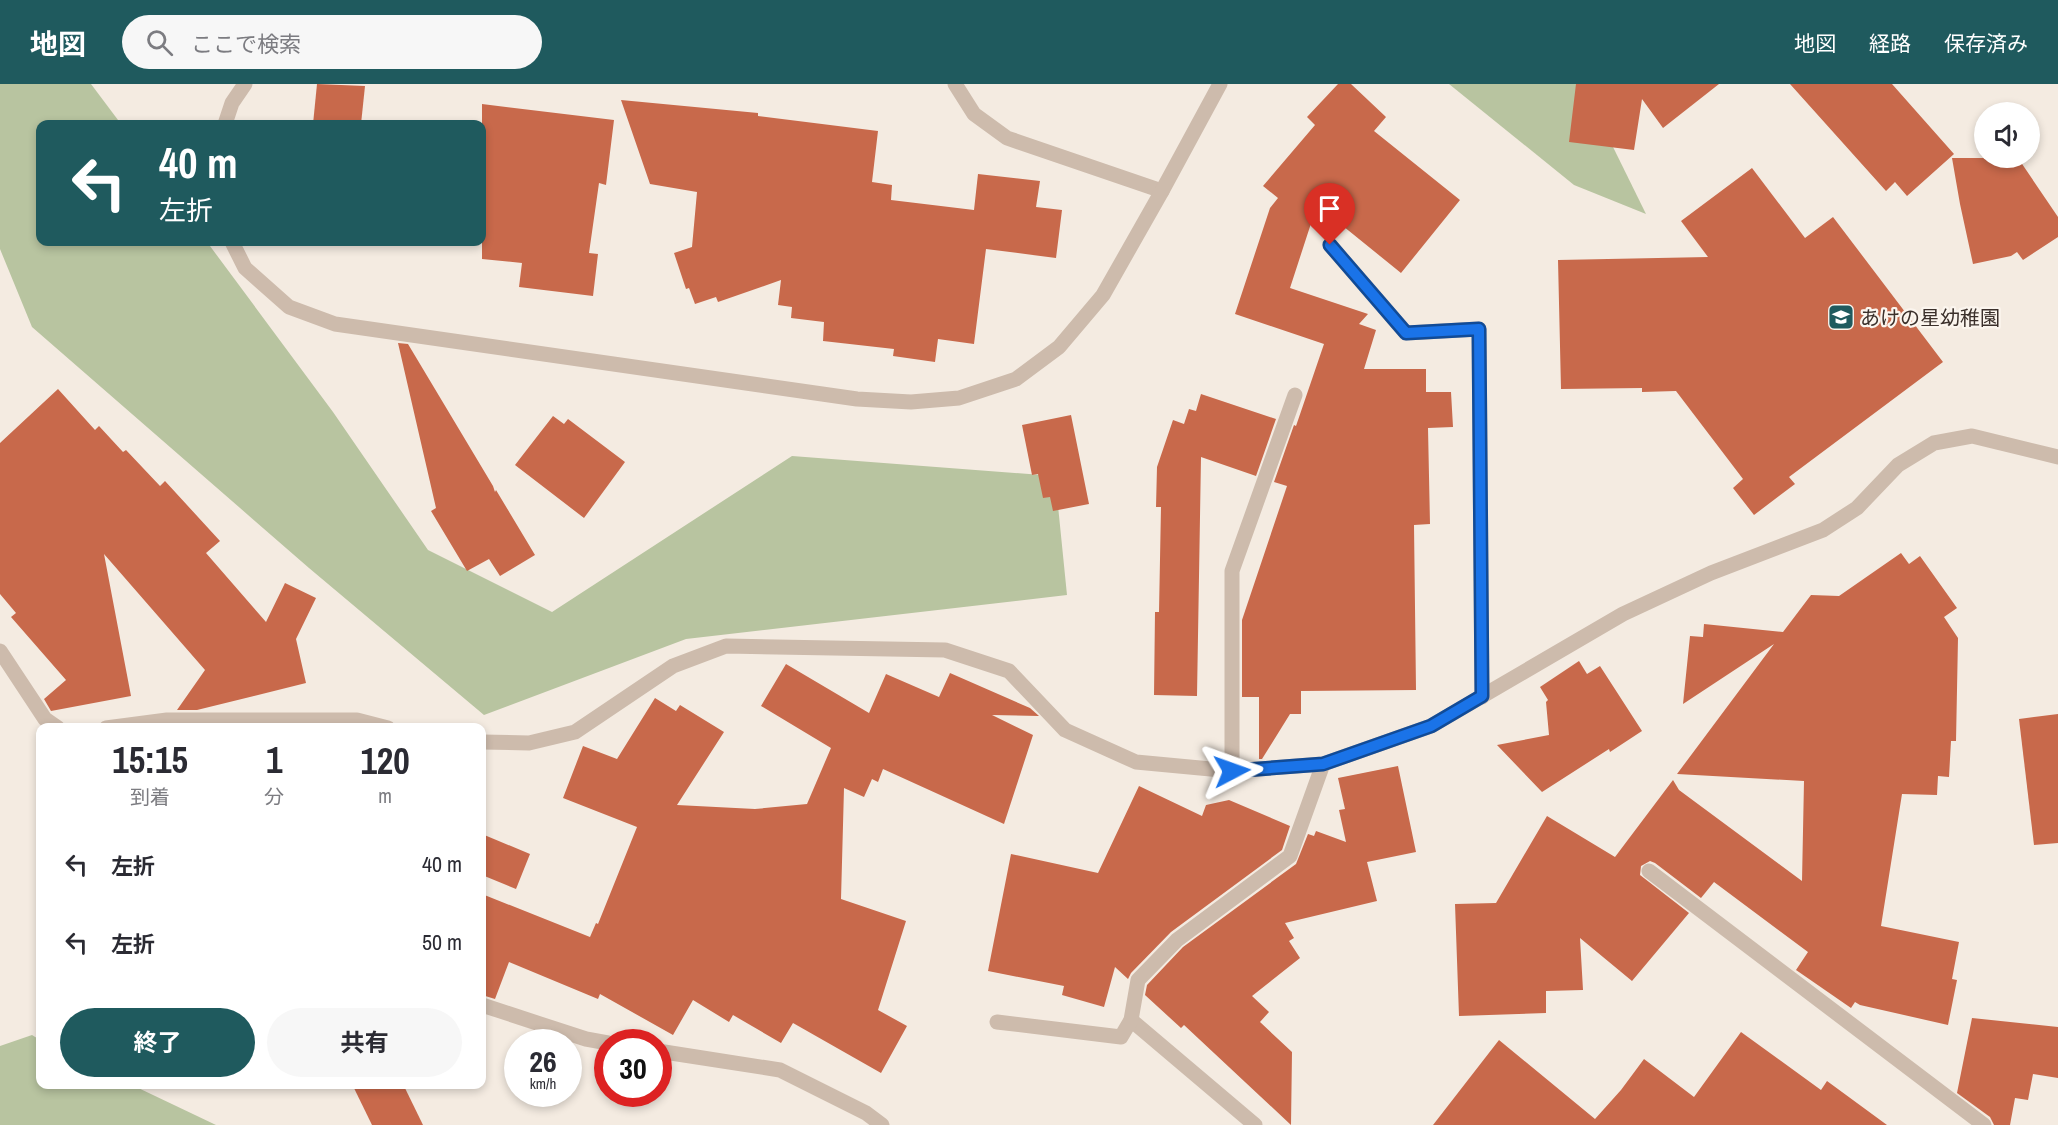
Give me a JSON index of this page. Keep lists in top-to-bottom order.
{
  "places": {
    "school or university": ["あけの星幼稚園"]
  },
  "page": {
    "header": "地図",
    "search": "ここで検索",
    "nav": ["地図", "経路", "保存済み"],
    "turn": ["40 m", "左折"],
    "eta": [
      "15:15",
      "到着",
      "1",
      "分",
      "120",
      "m"
    ],
    "list": [
      {
        "name": "左折",
        "value": "40 m"
      },
      {
        "name": "左折",
        "value": "50 m"
      }
    ],
    "buttons": ["終了", "共有"],
    "speed": "26 km/h",
    "limit": "30"
  }
}
